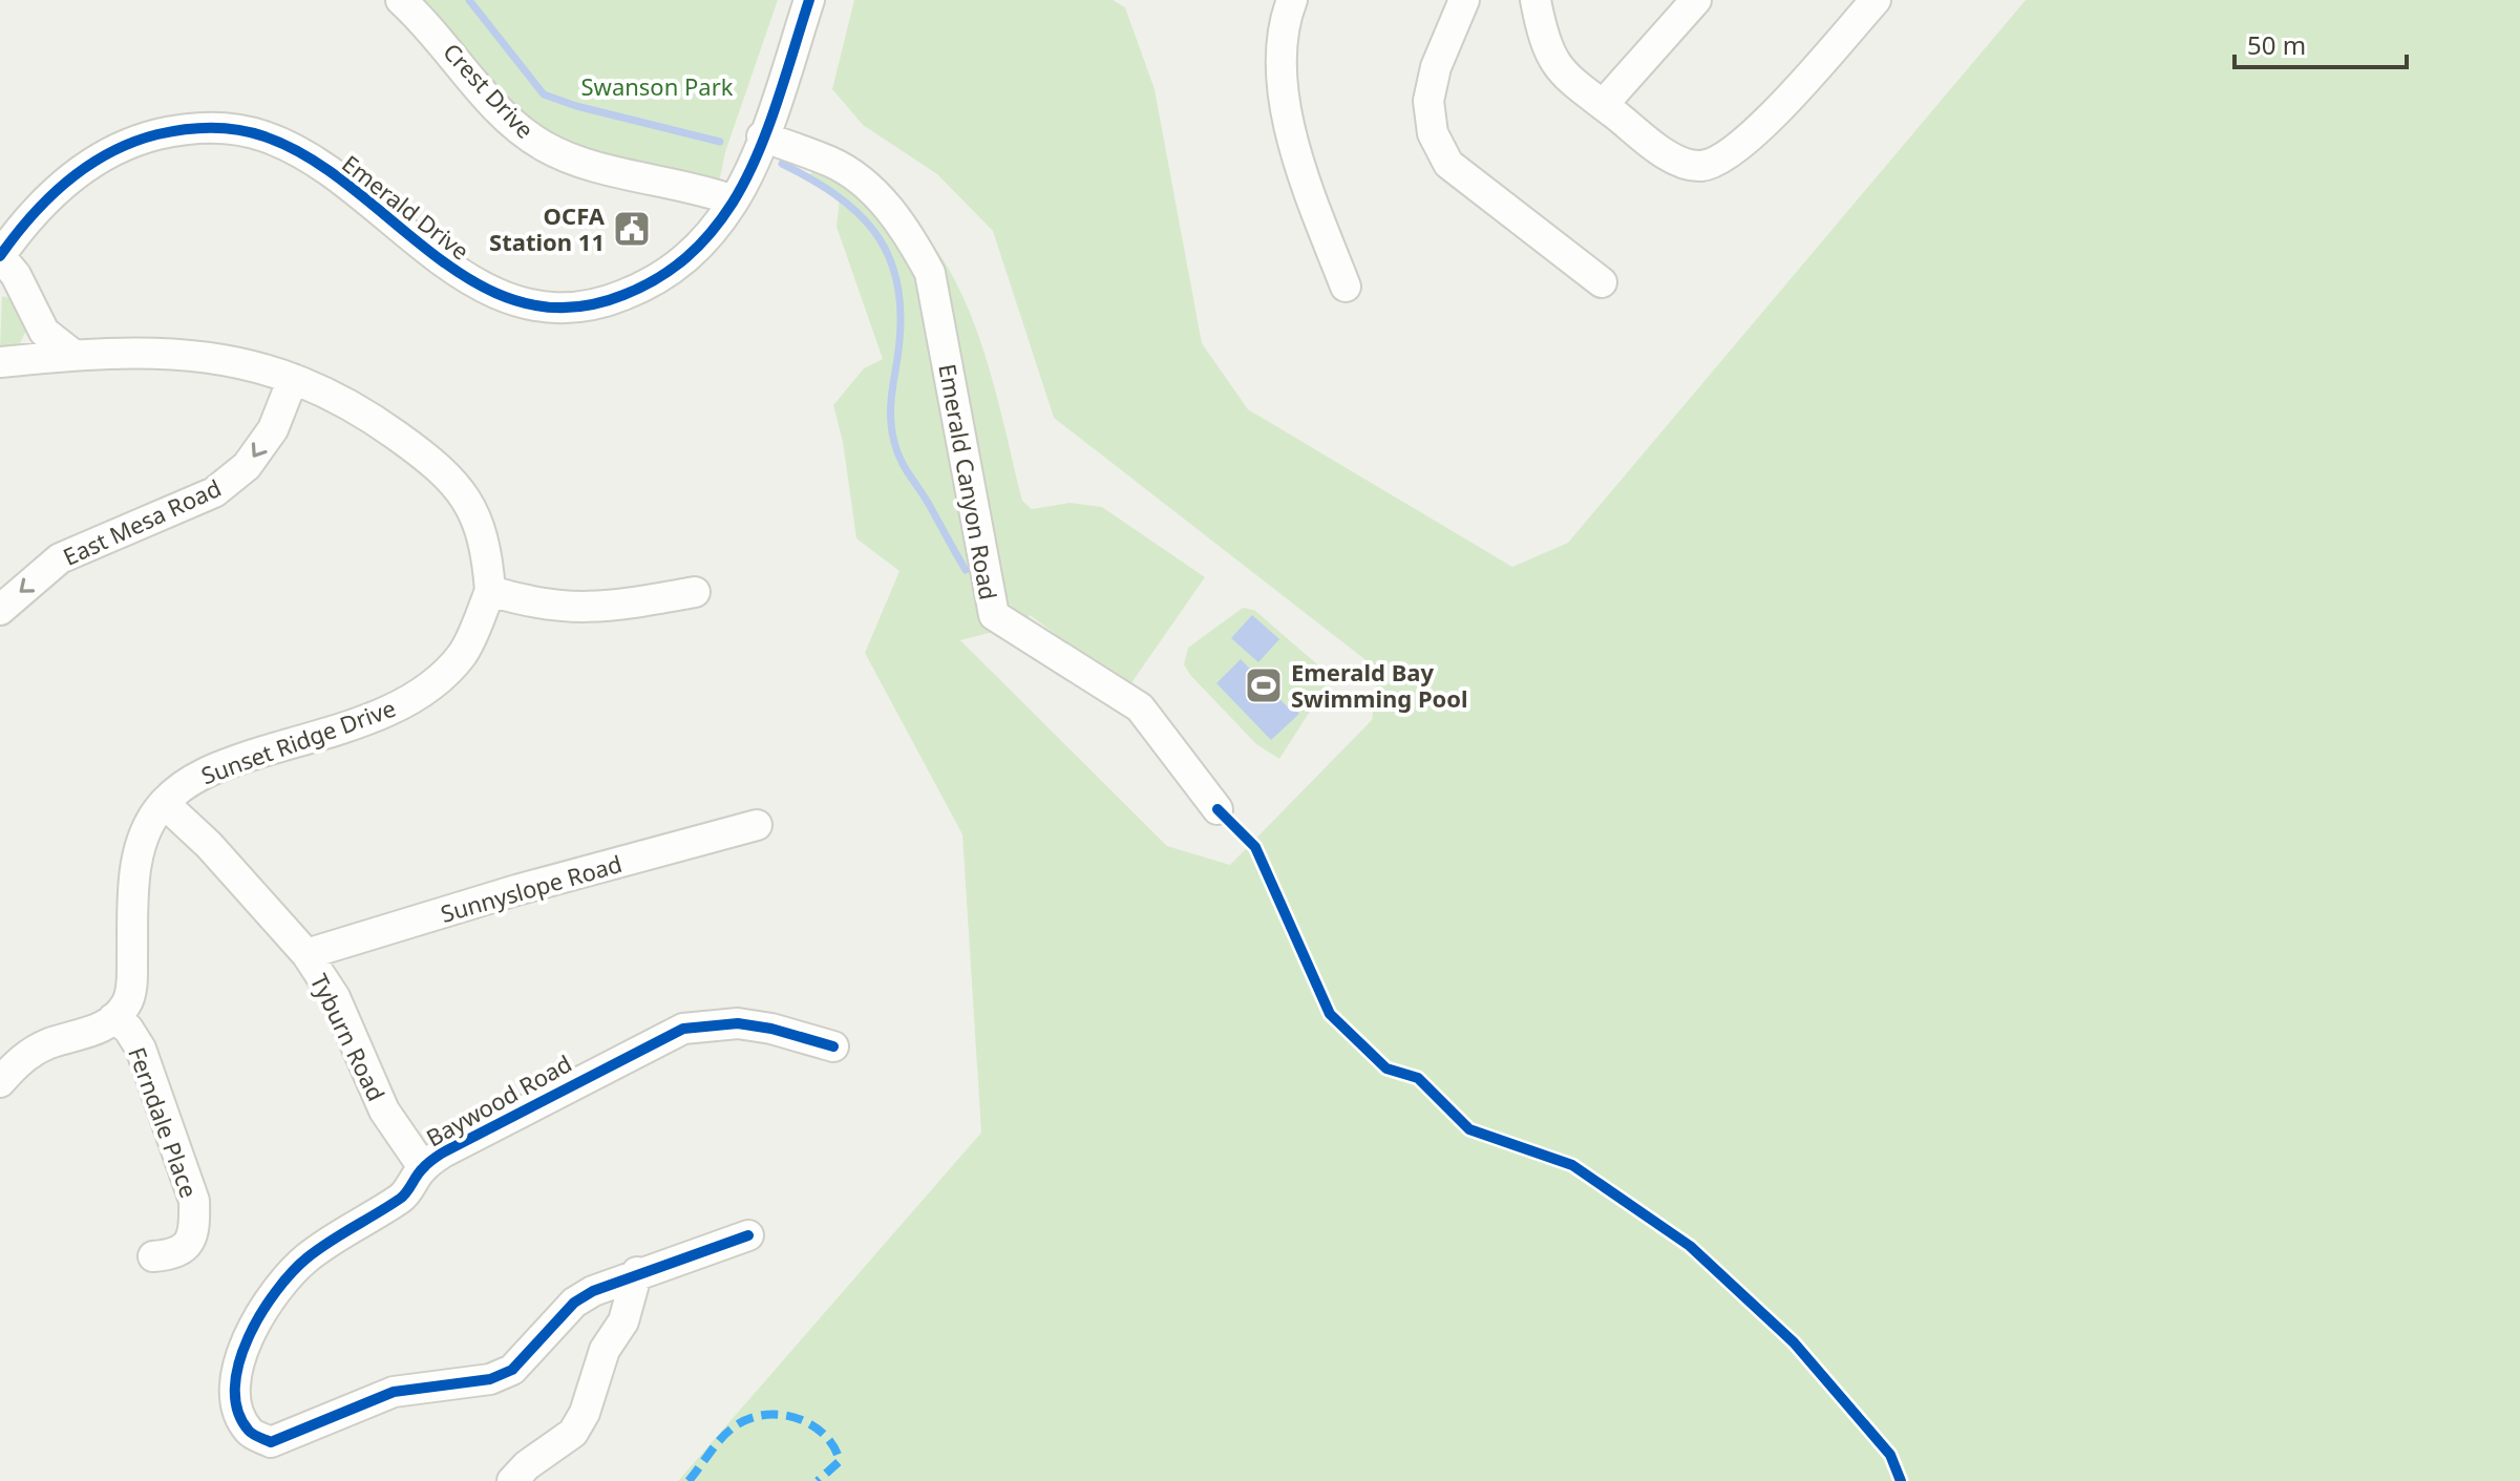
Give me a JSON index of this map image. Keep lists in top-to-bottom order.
{
  "streets": {
    "street": [
      "Crest Drive",
      "Emerald Drive",
      "Emerald Canyon Road",
      "East Mesa Road",
      "Sunset Ridge Drive",
      "Sunnyslope Road",
      "Tyburn Road",
      "Baywood Road",
      "Ferndale Place"
    ]
  },
  "crossings": [
    ["Crest Drive", "Emerald Drive"],
    ["Emerald Drive", "Emerald Canyon Road"],
    ["East Mesa Road", "Sunset Ridge Drive"],
    ["Sunset Ridge Drive", "Tyburn Road"],
    ["Sunset Ridge Drive", "Ferndale Place"],
    ["Sunnyslope Road", "Tyburn Road"],
    ["Tyburn Road", "Baywood Road"]
  ],
  "one_way": ["East Mesa Road"],
  "parks": ["Swanson Park"],
  "places": {
    "public building": ["OCFA Station 11"],
    "sports": ["Emerald Bay Swimming Pool"]
  },
  "scale_bar": "50 m"
}
